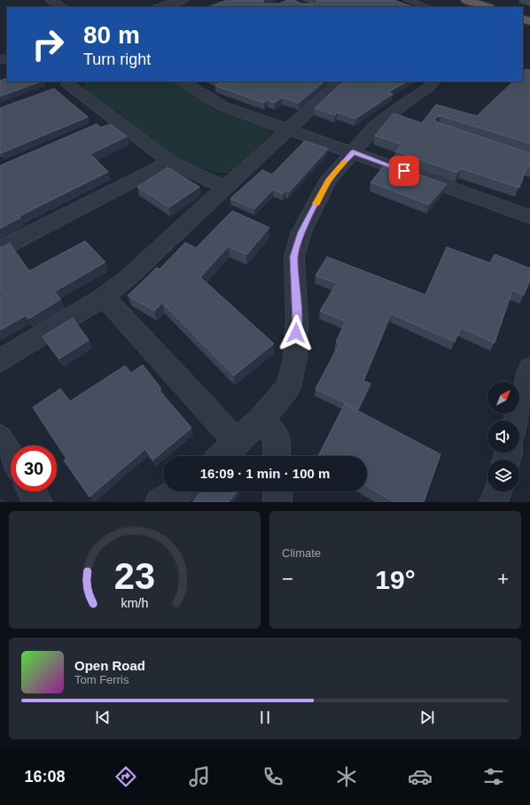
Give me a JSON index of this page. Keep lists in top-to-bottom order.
{
  "north": "top right",
  "page": {
    "turn": ["80 m", "Turn right"],
    "limit": "30",
    "trip": "16:09 · 1 min · 100 m",
    "tile": "Climate",
    "heat": ["−", "19°", "+"],
    "song": ["Open Road", "Tom Ferris"],
    "tabs": "16:08",
    "gauge": ["23", "km/h"]
  }
}
